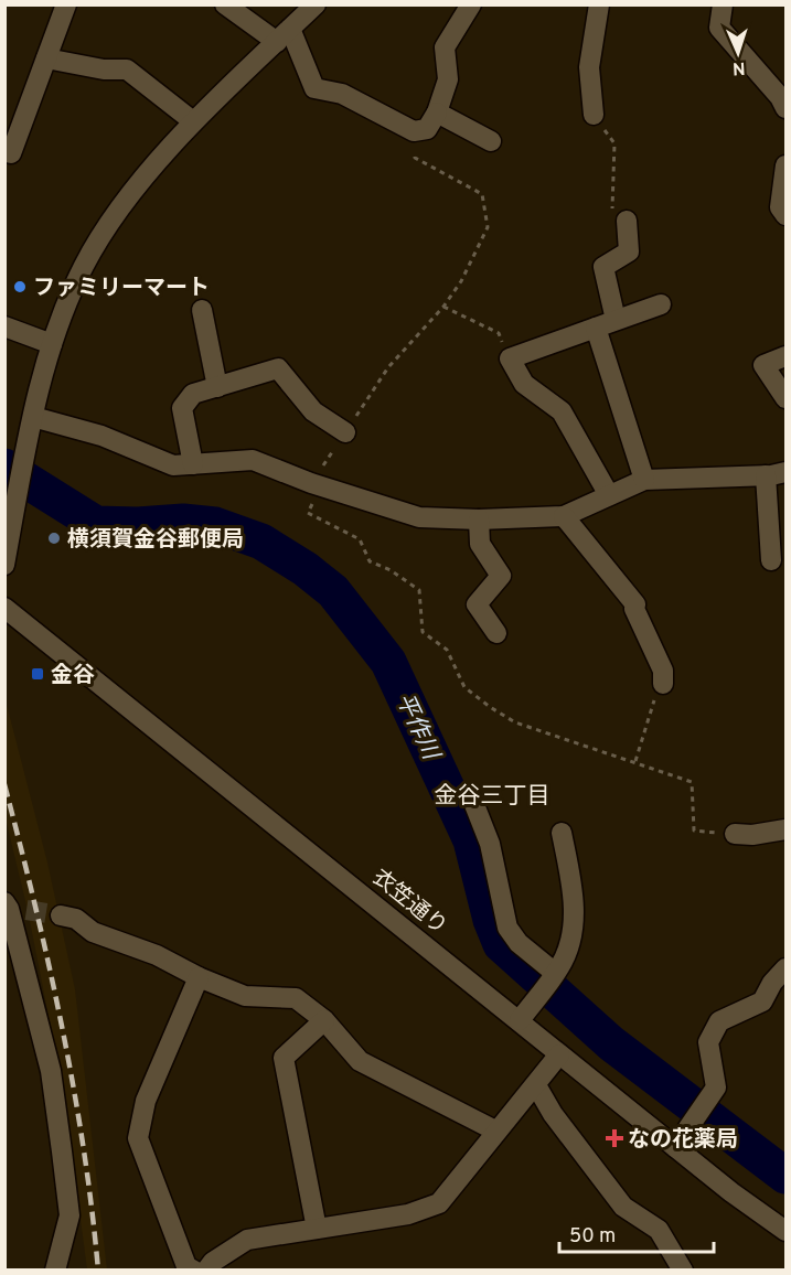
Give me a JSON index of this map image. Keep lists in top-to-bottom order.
{
  "streets": {
    "street": ["衣笠通り"]
  },
  "districts": ["金谷三丁目"],
  "water": ["平作川"],
  "places": {
    "other": ["ファミリーマート", "横須賀金谷郵便局"],
    "transit": ["金谷"],
    "health": ["なの花薬局"]
  },
  "scale_bar": "50 m",
  "north": "bottom"
}
